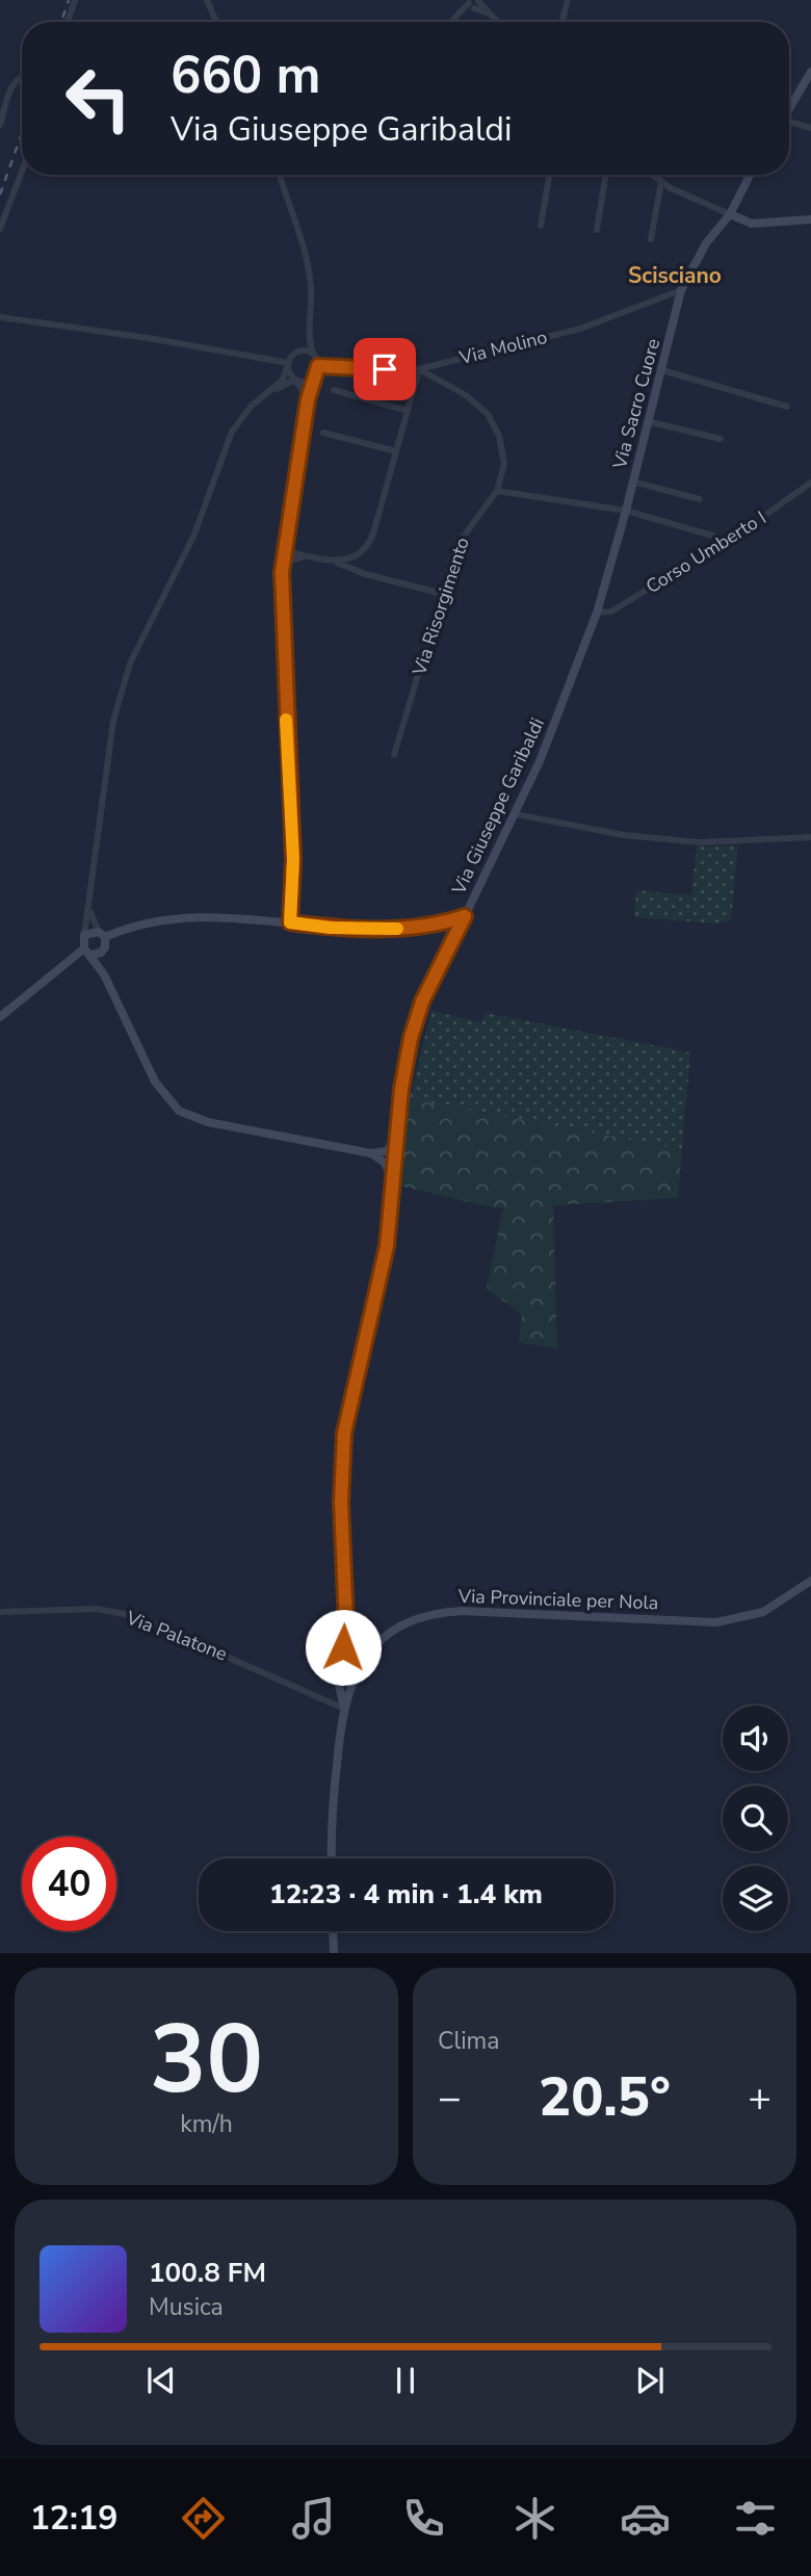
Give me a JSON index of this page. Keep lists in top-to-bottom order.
{
  "streets": {
    "street": [
      "Via Molino",
      "Via Sacro Cuore",
      "Corso Umberto I",
      "Via Risorgimento",
      "Via Giuseppe Garibaldi",
      "Via Provinciale per Nola",
      "Via Palatone"
    ]
  },
  "crossings": [
    ["Via Molino", "Via Sacro Cuore"],
    ["Via Molino", "Via Risorgimento"],
    ["Via Sacro Cuore", "Corso Umberto I"],
    ["Via Sacro Cuore", "Via Giuseppe Garibaldi"],
    ["Corso Umberto I", "Via Giuseppe Garibaldi"],
    ["Via Provinciale per Nola", "Via Palatone"]
  ],
  "districts": ["Scisciano"],
  "page": {
    "turn": ["660 m", "Via Giuseppe Garibaldi"],
    "limit": "40",
    "trip": "12:23 · 4 min · 1.4 km",
    "tile": [
      ["30", "km/h"],
      "Clima"
    ],
    "heat": ["−", "20.5°", "+"],
    "song": ["100.8 FM", "Musica"],
    "tabs": "12:19"
  }
}
